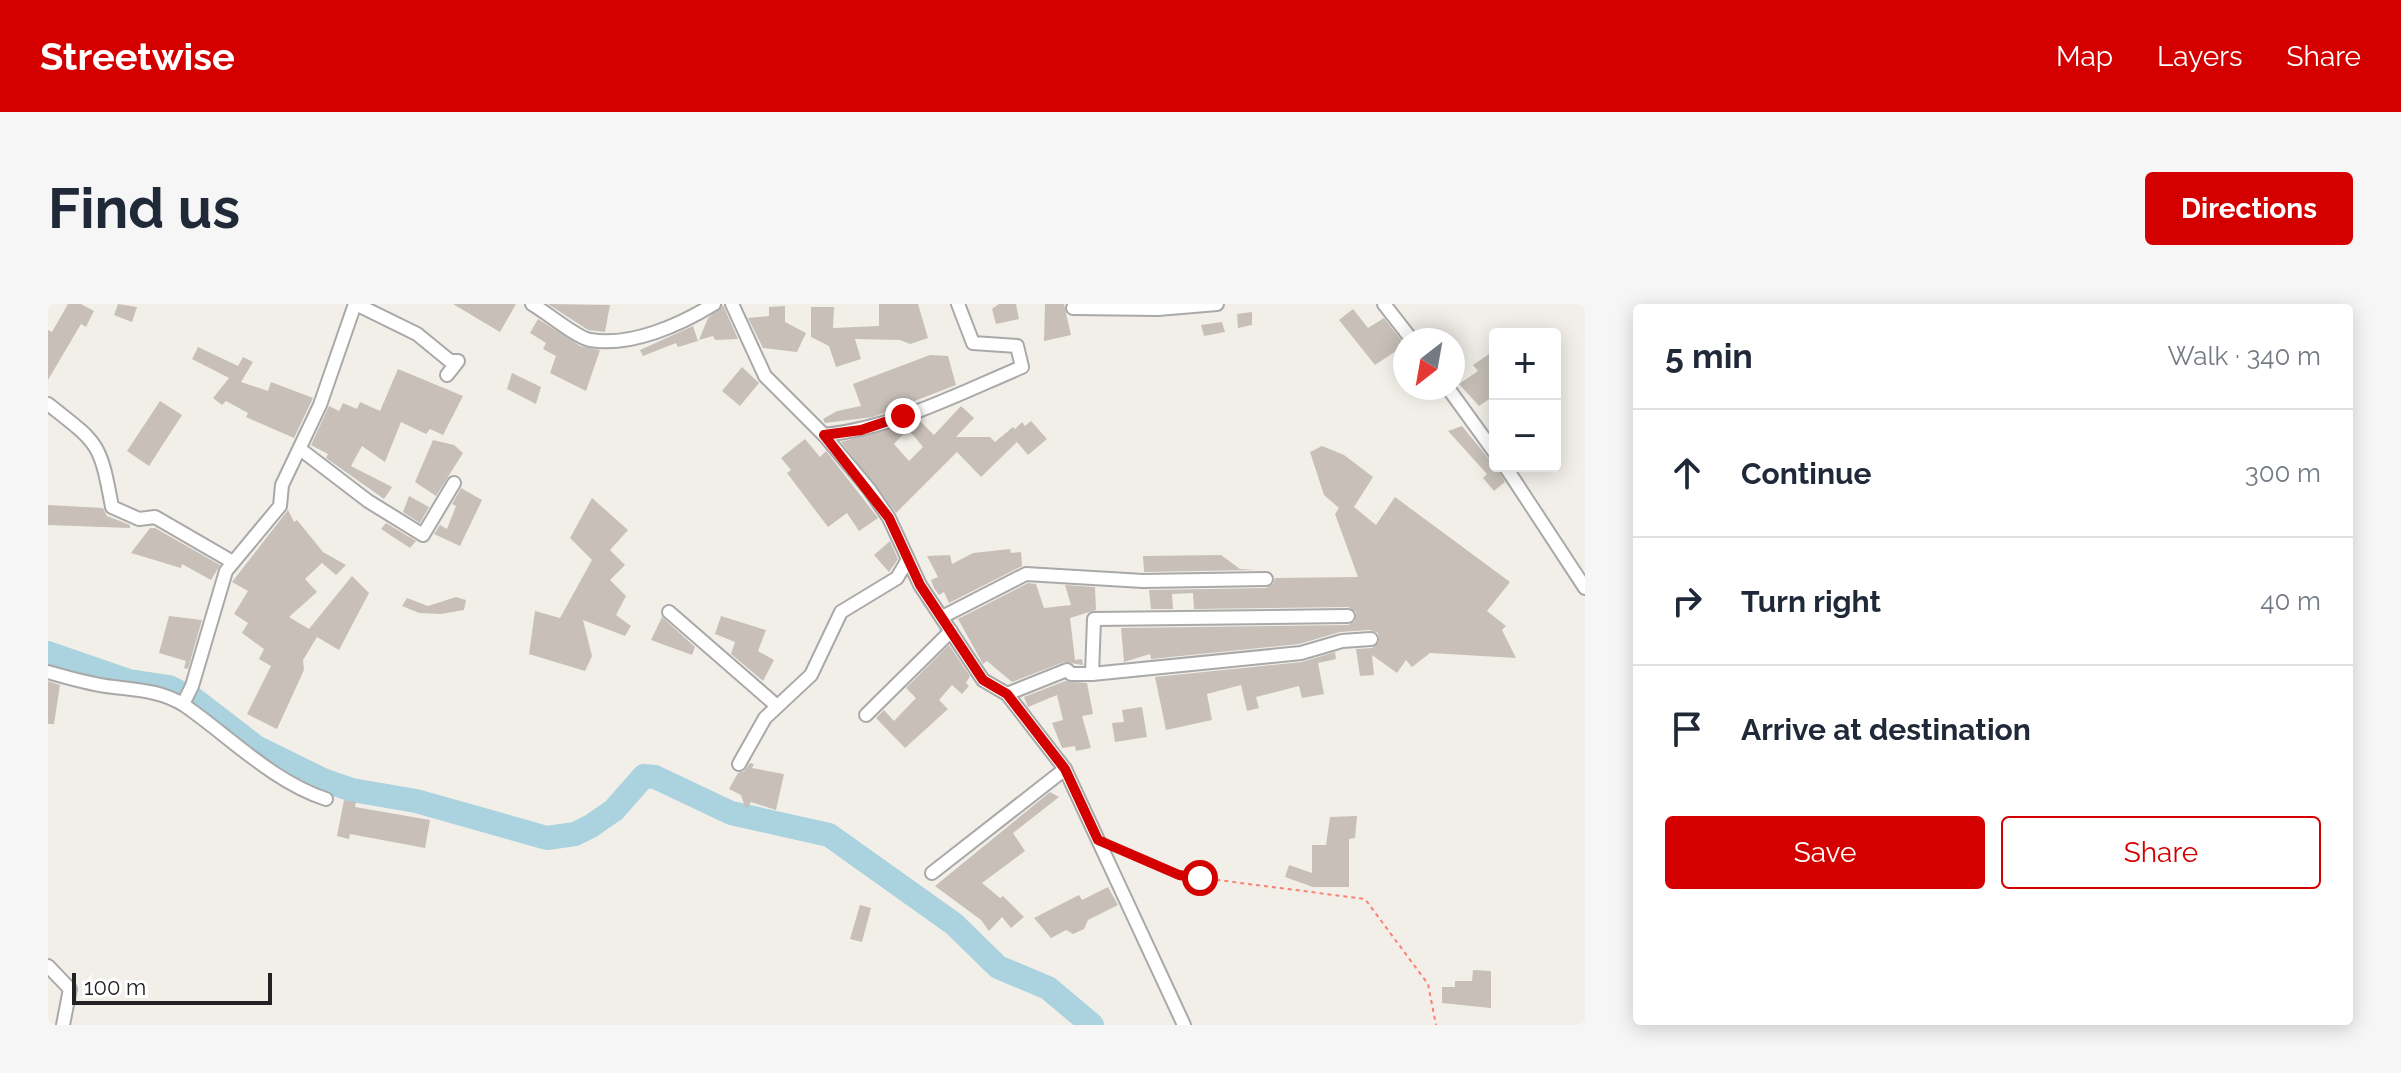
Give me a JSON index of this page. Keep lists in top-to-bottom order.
{
  "scale_bar": "100 m",
  "north": "bottom left",
  "page": {
    "header": "Streetwise",
    "nav": ["Map", "Layers", "Share"],
    "buttons": [
      "Directions",
      ["Save", "Share"]
    ],
    "title": "Find us",
    "heading": ["5 min", "Walk · 340 m"],
    "map_buttons": ["+", "−"],
    "list": [
      ["Continue", "300 m"],
      ["Turn right", "40 m"],
      "Arrive at destination"
    ],
    "scale": "100 m"
  }
}
